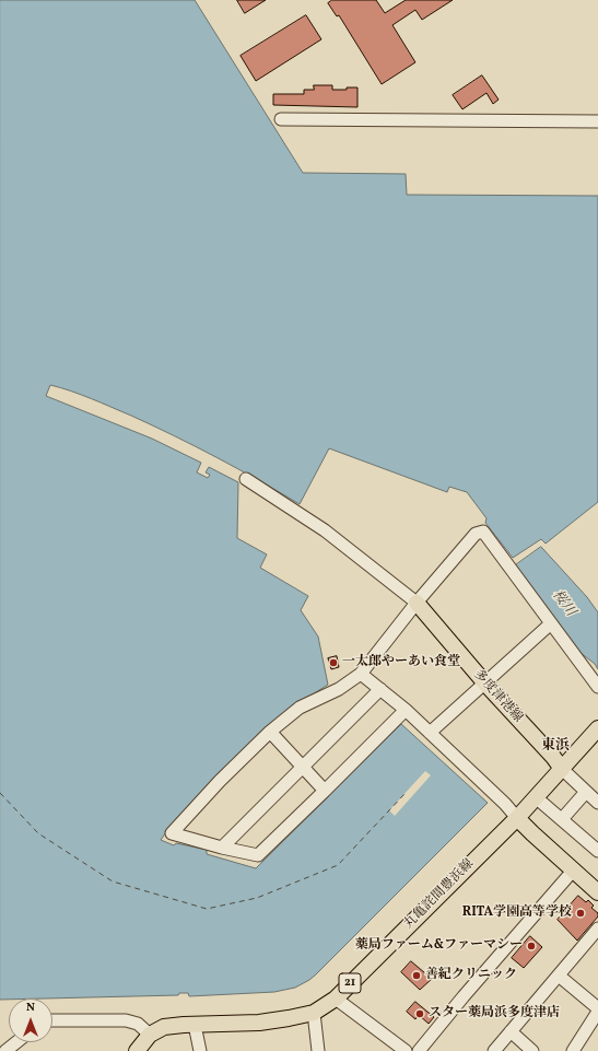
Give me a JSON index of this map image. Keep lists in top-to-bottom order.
{
  "streets": {
    "main road": ["多度津港線", "丸亀詫間豊浜線", "21"]
  },
  "crossings": [
    ["多度津港線", "丸亀詫間豊浜線"]
  ],
  "districts": ["東浜"],
  "water": ["桜川"],
  "places": [
    "一太郎やーあい食堂",
    "RITA学園高等学校",
    "薬局ファーム&ファーマシー",
    "善紀クリニック",
    "スター薬局浜多度津店"
  ],
  "north": "top"
}
